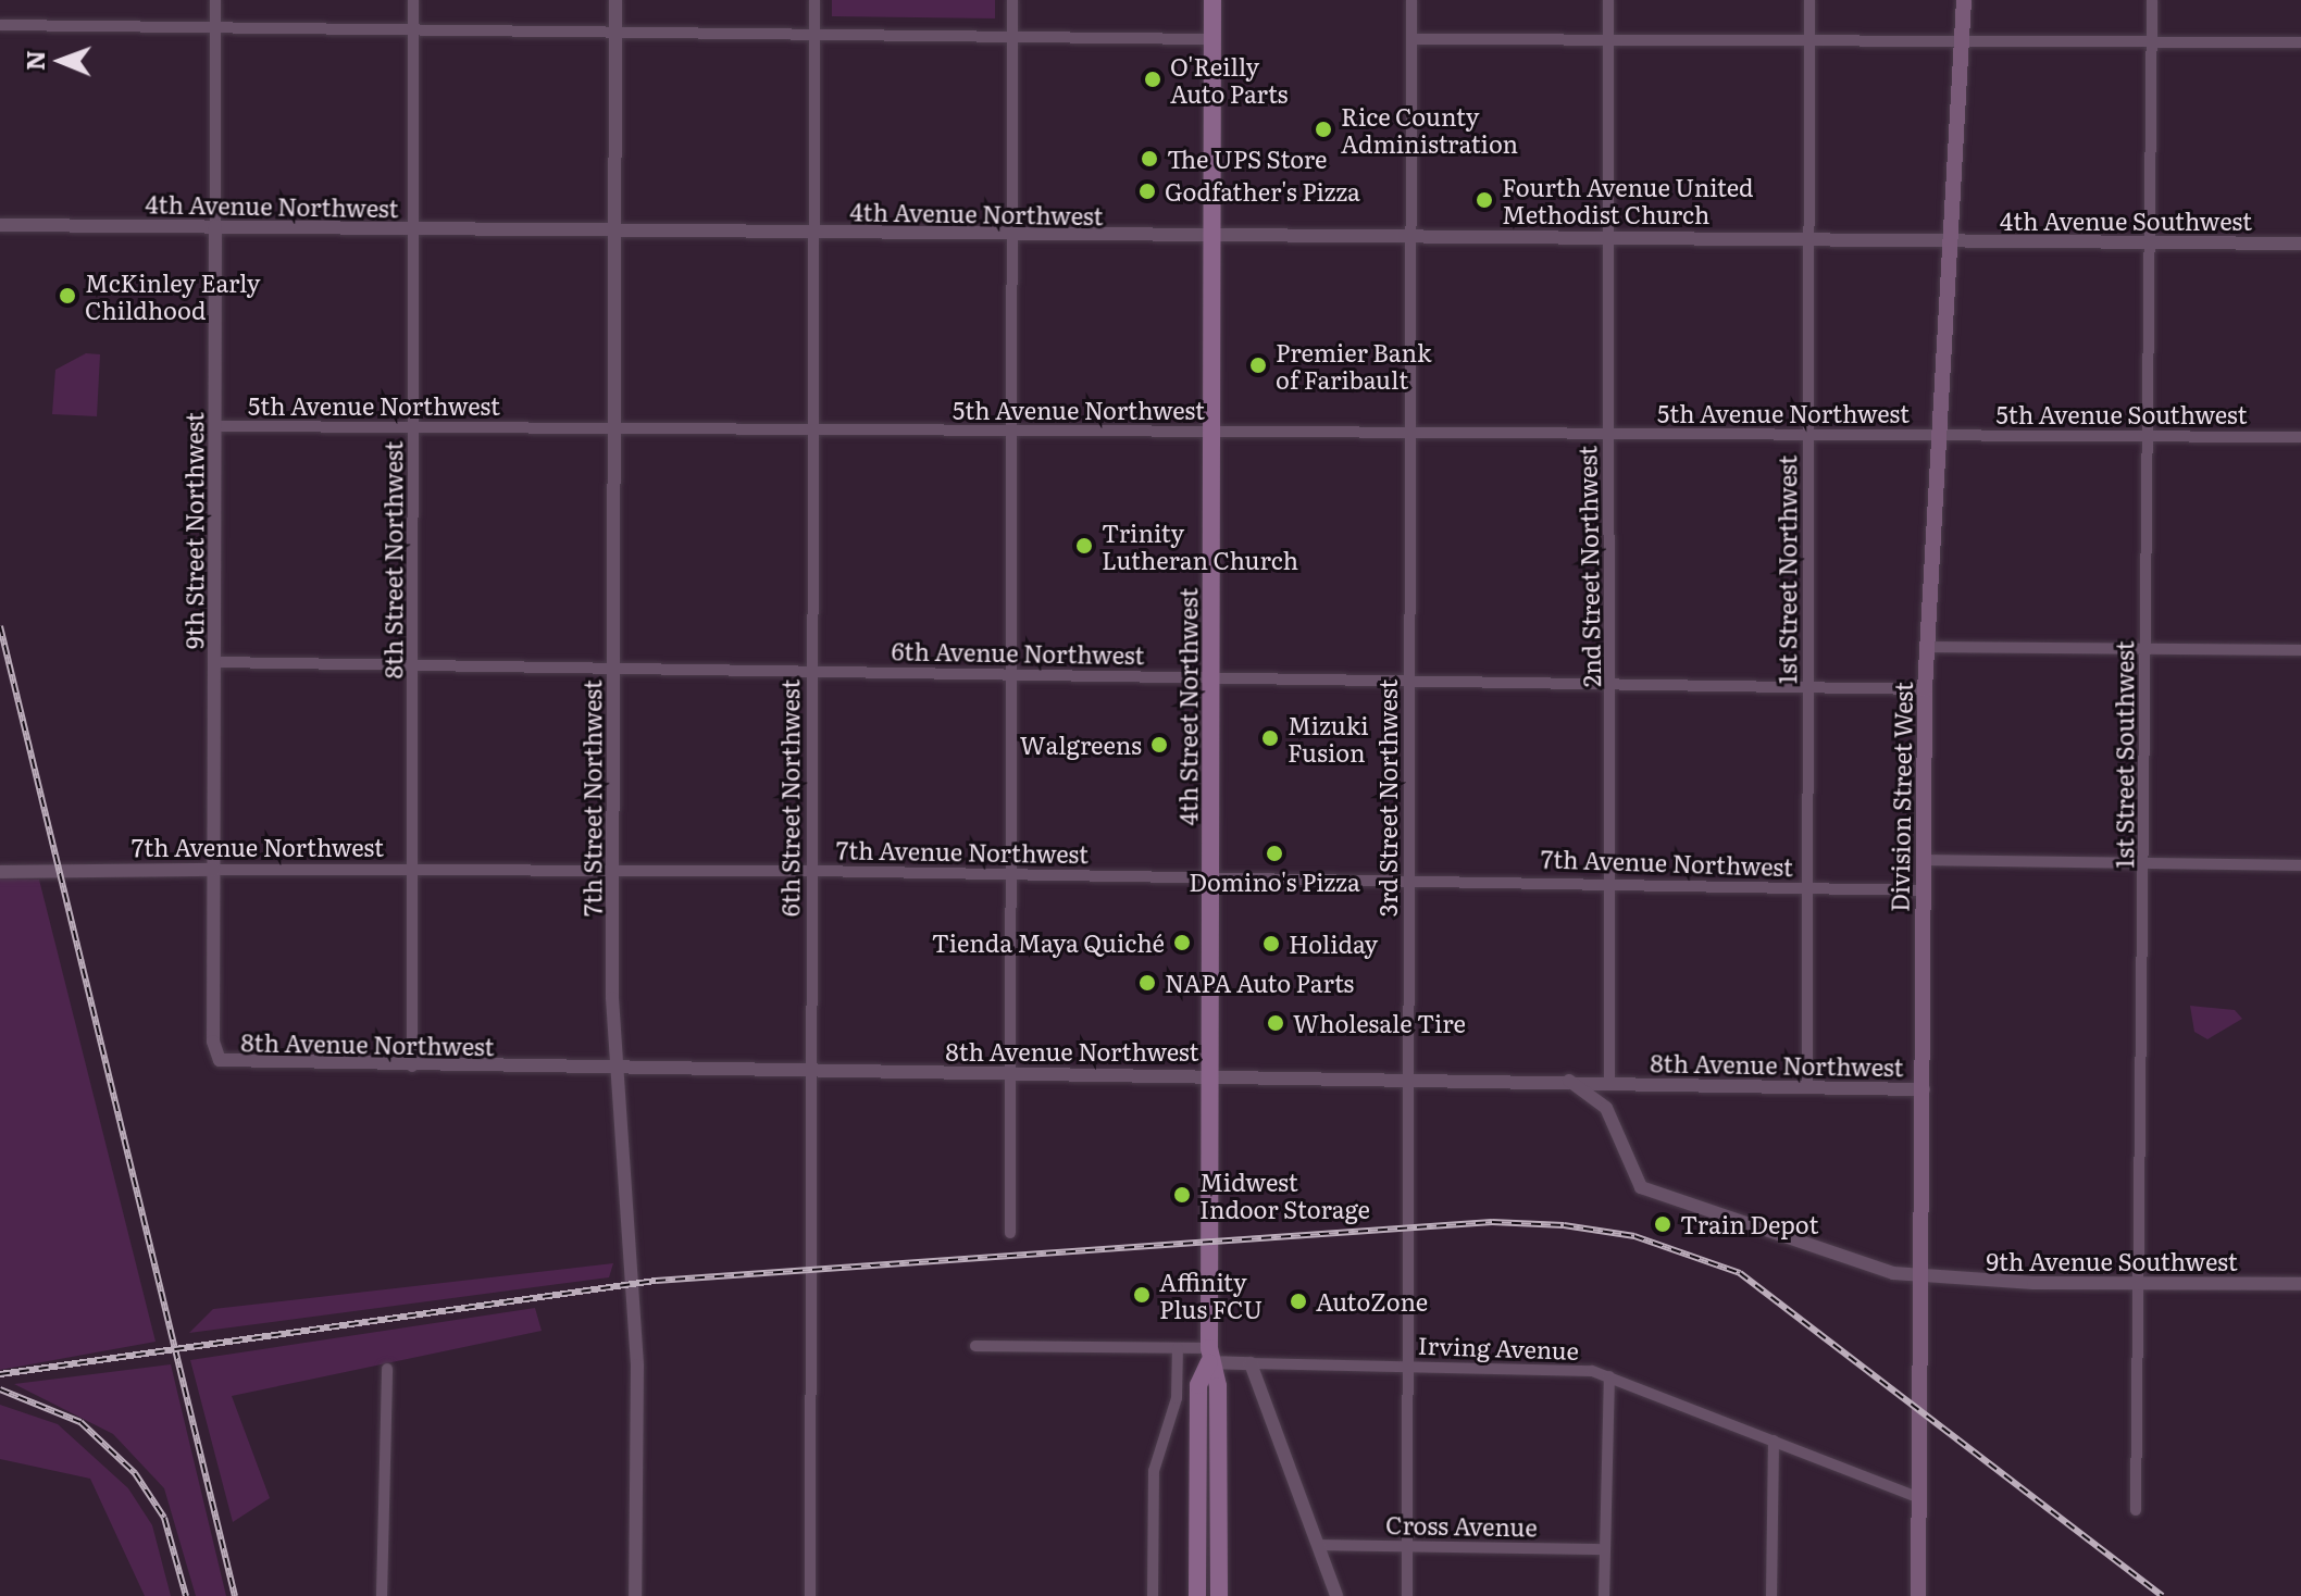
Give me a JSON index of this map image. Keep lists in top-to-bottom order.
{
  "streets": {
    "main road": ["4th Street Northwest", "Division Street West"],
    "street": [
      "4th Avenue Northwest",
      "4th Avenue Southwest",
      "5th Avenue Northwest",
      "5th Avenue Southwest",
      "9th Street Northwest",
      "8th Street Northwest",
      "2nd Street Northwest",
      "1st Street Northwest",
      "6th Avenue Northwest",
      "1st Street Southwest",
      "7th Street Northwest",
      "6th Street Northwest",
      "3rd Street Northwest",
      "7th Avenue Northwest",
      "8th Avenue Northwest",
      "9th Avenue Southwest",
      "Irving Avenue",
      "Cross Avenue"
    ]
  },
  "crossings": [
    ["4th Avenue Northwest", "4th Avenue Southwest"],
    ["4th Avenue Northwest", "9th Street Northwest"],
    ["4th Avenue Northwest", "8th Street Northwest"],
    ["4th Avenue Northwest", "2nd Street Northwest"],
    ["4th Avenue Northwest", "1st Street Northwest"],
    ["4th Avenue Northwest", "4th Street Northwest"],
    ["4th Avenue Northwest", "Division Street West"],
    ["4th Avenue Northwest", "7th Street Northwest"],
    ["4th Avenue Northwest", "6th Street Northwest"],
    ["4th Avenue Northwest", "3rd Street Northwest"],
    ["4th Avenue Southwest", "1st Street Southwest"],
    ["4th Avenue Southwest", "Division Street West"],
    ["5th Avenue Northwest", "5th Avenue Southwest"],
    ["5th Avenue Northwest", "9th Street Northwest"],
    ["5th Avenue Northwest", "8th Street Northwest"],
    ["5th Avenue Northwest", "2nd Street Northwest"],
    ["5th Avenue Northwest", "1st Street Northwest"],
    ["5th Avenue Northwest", "4th Street Northwest"],
    ["5th Avenue Northwest", "Division Street West"],
    ["5th Avenue Northwest", "7th Street Northwest"],
    ["5th Avenue Northwest", "6th Street Northwest"],
    ["5th Avenue Northwest", "3rd Street Northwest"],
    ["5th Avenue Southwest", "1st Street Southwest"],
    ["5th Avenue Southwest", "Division Street West"],
    ["9th Street Northwest", "6th Avenue Northwest"],
    ["9th Street Northwest", "7th Avenue Northwest"],
    ["9th Street Northwest", "8th Avenue Northwest"],
    ["8th Street Northwest", "6th Avenue Northwest"],
    ["8th Street Northwest", "7th Avenue Northwest"],
    ["8th Street Northwest", "8th Avenue Northwest"],
    ["2nd Street Northwest", "6th Avenue Northwest"],
    ["2nd Street Northwest", "7th Avenue Northwest"],
    ["2nd Street Northwest", "8th Avenue Northwest"],
    ["2nd Street Northwest", "9th Avenue Southwest"],
    ["1st Street Northwest", "6th Avenue Northwest"],
    ["1st Street Northwest", "7th Avenue Northwest"],
    ["1st Street Northwest", "8th Avenue Northwest"],
    ["6th Avenue Northwest", "4th Street Northwest"],
    ["6th Avenue Northwest", "Division Street West"],
    ["6th Avenue Northwest", "7th Street Northwest"],
    ["6th Avenue Northwest", "6th Street Northwest"],
    ["6th Avenue Northwest", "3rd Street Northwest"],
    ["4th Street Northwest", "7th Avenue Northwest"],
    ["4th Street Northwest", "8th Avenue Northwest"],
    ["4th Street Northwest", "Irving Avenue"],
    ["1st Street Southwest", "9th Avenue Southwest"],
    ["Division Street West", "7th Avenue Northwest"],
    ["Division Street West", "8th Avenue Northwest"],
    ["Division Street West", "9th Avenue Southwest"],
    ["Division Street West", "Irving Avenue"],
    ["7th Street Northwest", "7th Avenue Northwest"],
    ["7th Street Northwest", "8th Avenue Northwest"],
    ["6th Street Northwest", "7th Avenue Northwest"],
    ["6th Street Northwest", "8th Avenue Northwest"],
    ["3rd Street Northwest", "7th Avenue Northwest"],
    ["3rd Street Northwest", "8th Avenue Northwest"],
    ["3rd Street Northwest", "Irving Avenue"],
    ["3rd Street Northwest", "Cross Avenue"]
  ],
  "places": [
    "O'Reilly Auto Parts",
    "Rice County Administration",
    "The UPS Store",
    "Godfather's Pizza",
    "Fourth Avenue United Methodist Church",
    "McKinley Early Childhood",
    "Premier Bank of Faribault",
    "Trinity Lutheran Church",
    "Mizuki Fusion",
    "Walgreens",
    "Domino's Pizza",
    "Tienda Maya Quiché",
    "Holiday",
    "NAPA Auto Parts",
    "Wholesale Tire",
    "Midwest Indoor Storage",
    "Train Depot",
    "Affinity Plus FCU",
    "AutoZone"
  ],
  "north": "left"
}
